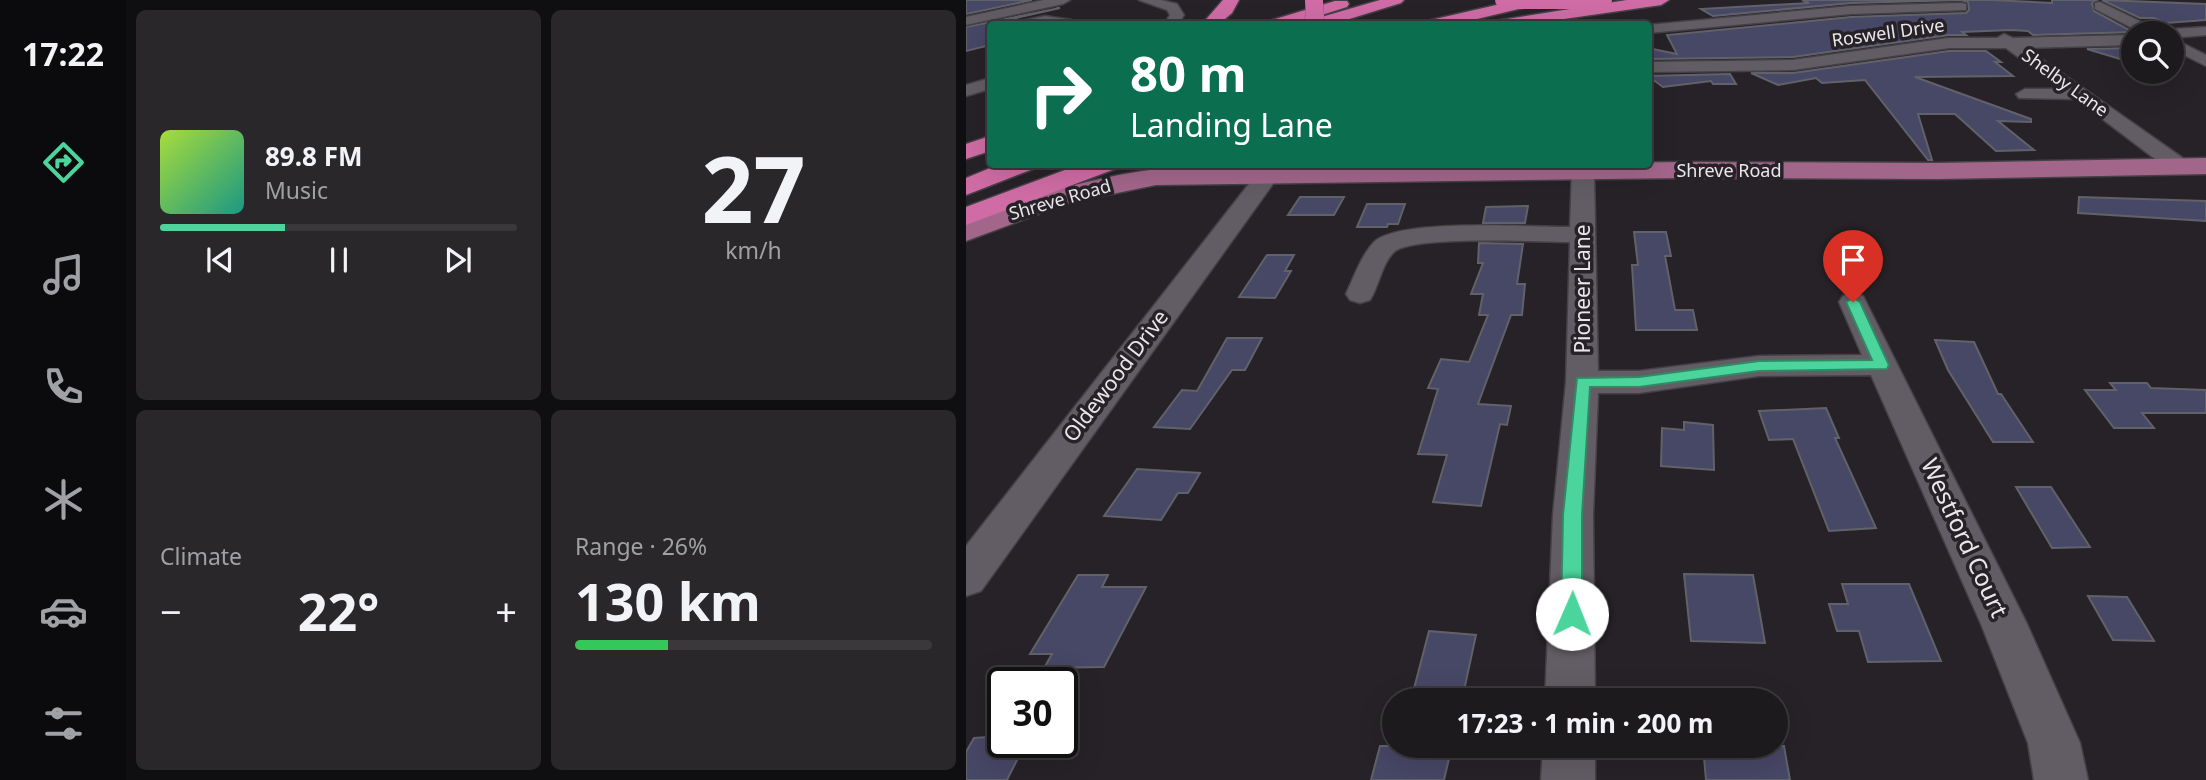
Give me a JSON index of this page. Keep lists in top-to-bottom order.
{
  "streets": {
    "main road": ["Shreve Road"],
    "street": [
      "Roswell Drive",
      "Shelby Lane",
      "Pioneer Lane",
      "Oldewood Drive",
      "Westford Court"
    ]
  },
  "crossings": [
    ["Roswell Drive", "Shelby Lane"],
    ["Shelby Lane", "Shreve Road"],
    ["Shreve Road", "Pioneer Lane"],
    ["Shreve Road", "Oldewood Drive"]
  ],
  "page": {
    "tabs": "17:22",
    "tile": [
      ["27", "km/h"],
      "Climate",
      ["Range · 26%", "130 km"]
    ],
    "turn": ["80 m", "Landing Lane"],
    "song": ["89.8 FM", "Music"],
    "heat": ["−", "22°", "+"],
    "limit": "30",
    "trip": "17:23 · 1 min · 200 m"
  }
}
